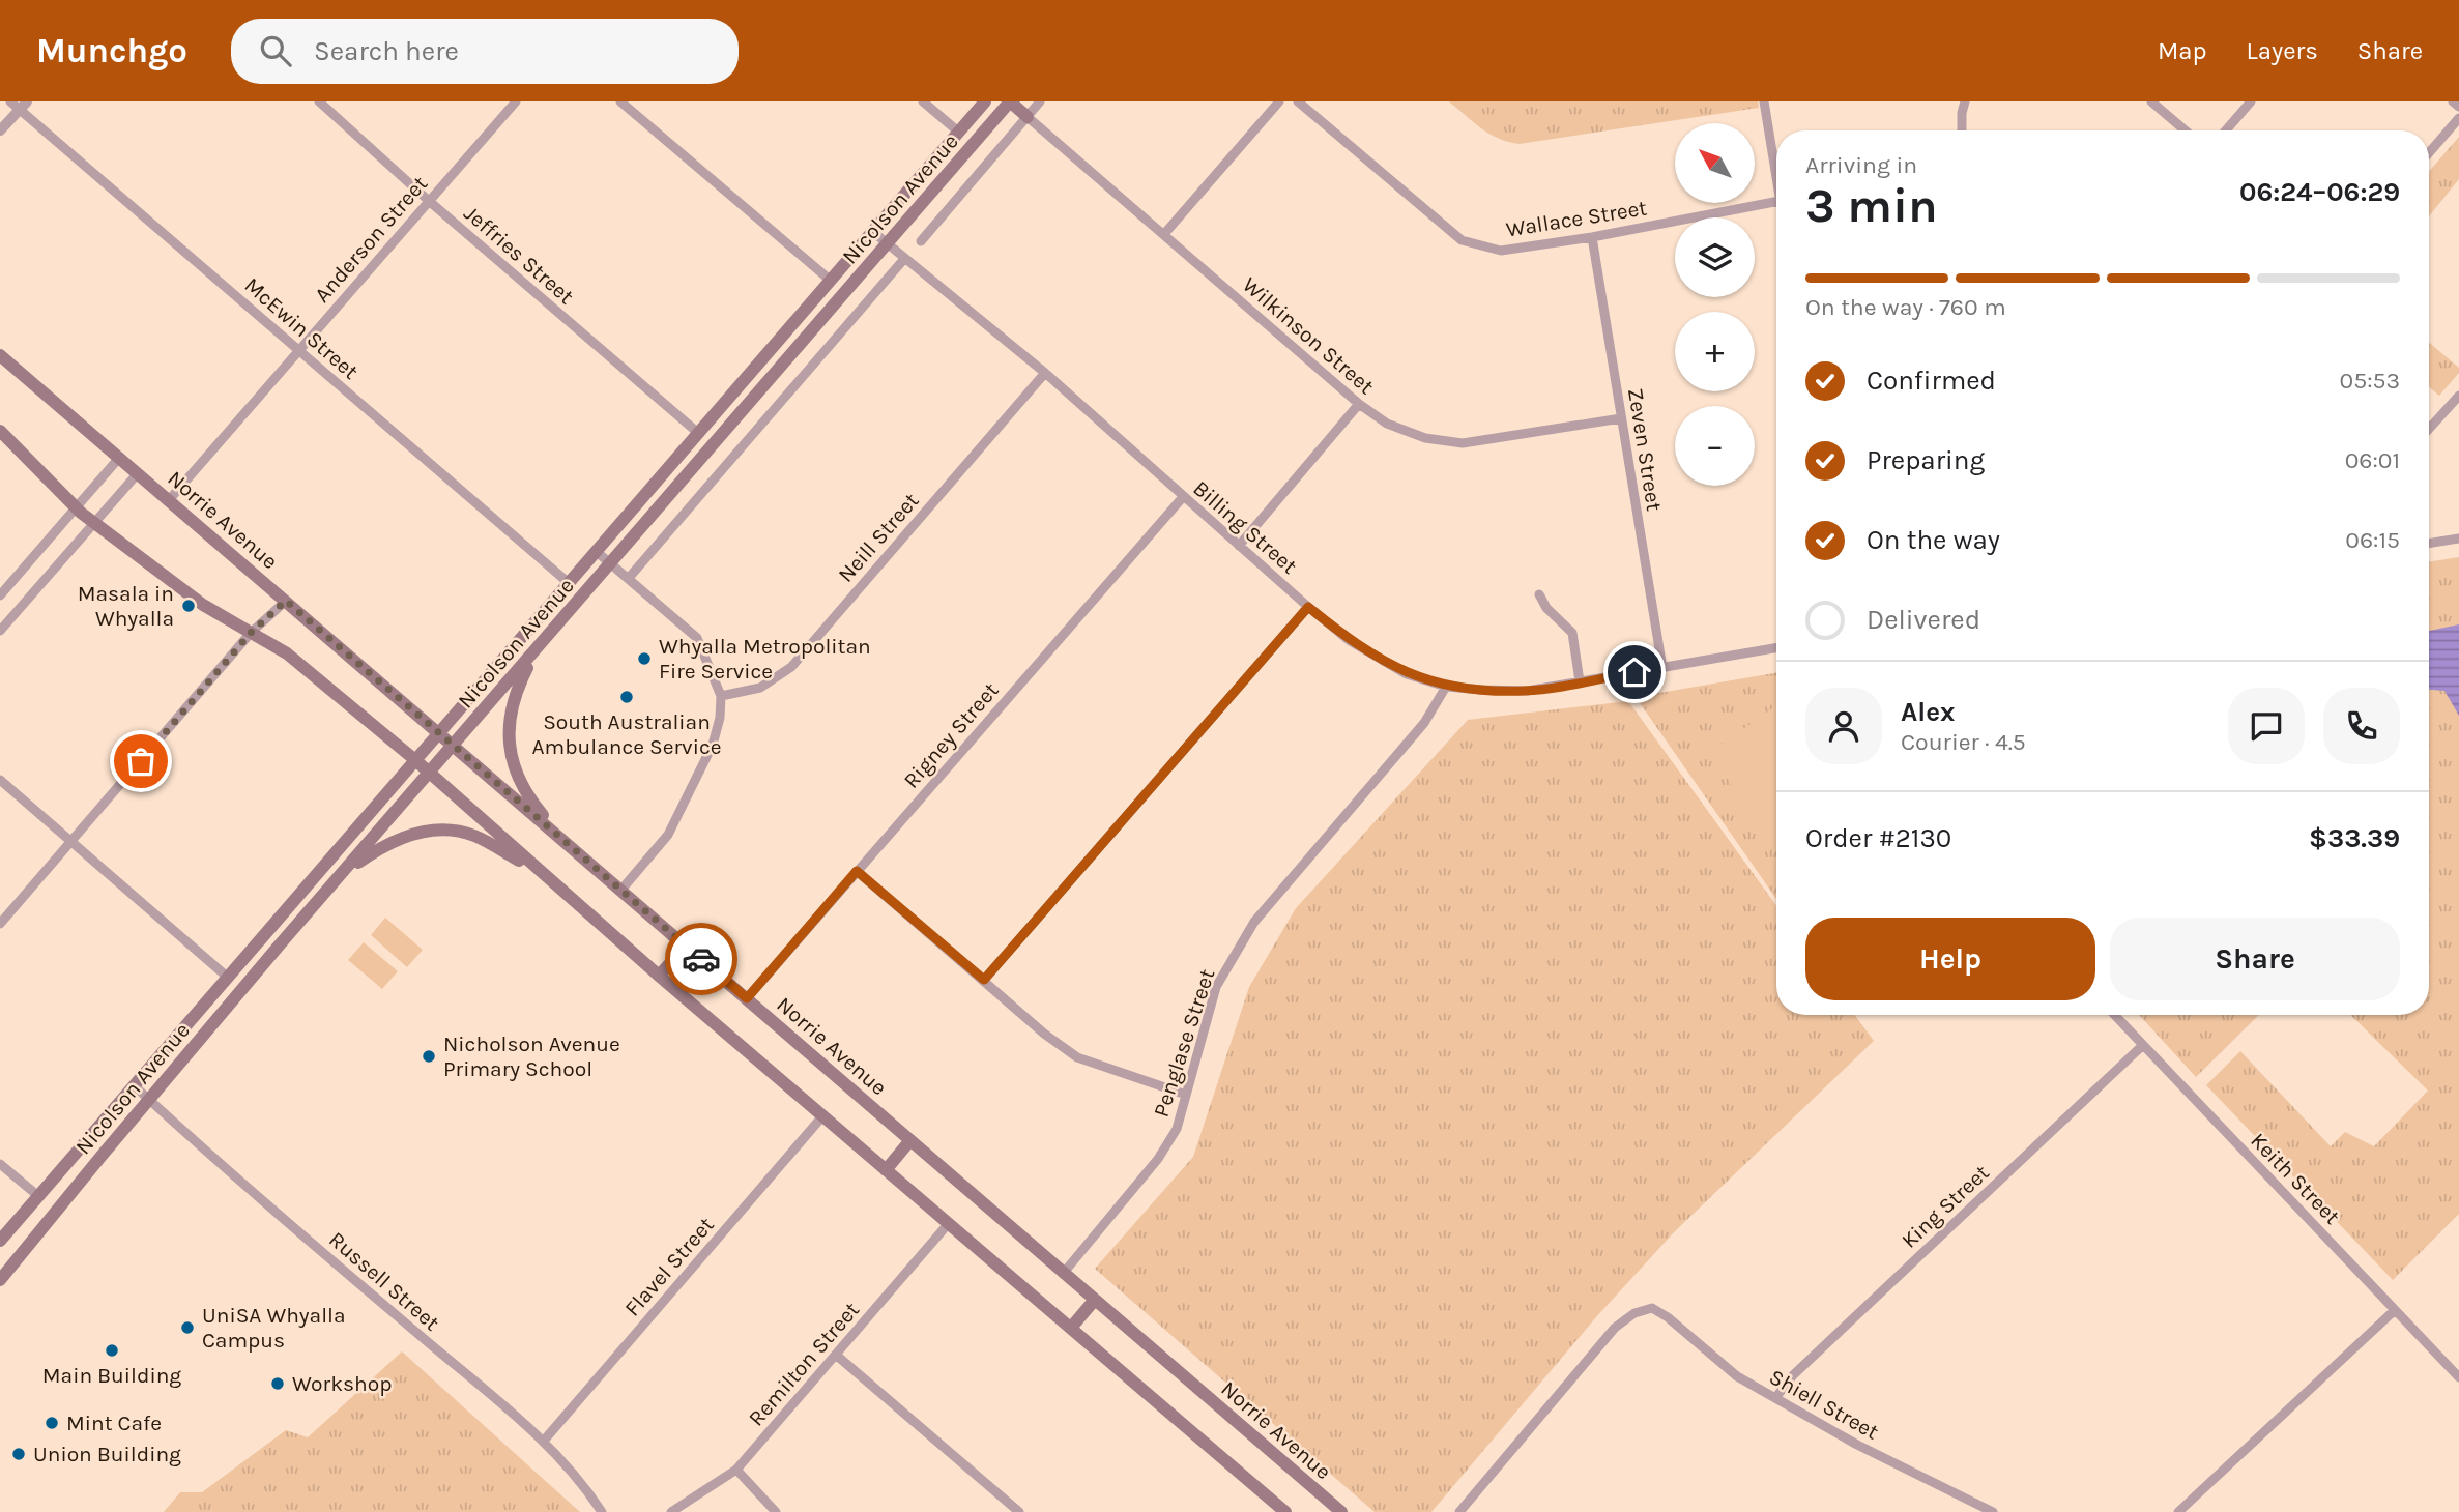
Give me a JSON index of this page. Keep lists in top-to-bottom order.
{
  "streets": {
    "main road": ["Nicolson Avenue", "Norrie Avenue"],
    "street": [
      "Wallace Street",
      "Anderson Street",
      "Jeffries Street",
      "McEwin Street",
      "Wilkinson Street",
      "Zeven Street",
      "Billing Street",
      "Neill Street",
      "Rigney Street",
      "Penglase Street",
      "Keith Street",
      "King Street",
      "Flavel Street",
      "Russell Street",
      "Remilton Street",
      "Shiell Street"
    ]
  },
  "crossings": [
    ["Nicolson Avenue", "Jeffries Street"],
    ["Nicolson Avenue", "McEwin Street"],
    ["Nicolson Avenue", "Wilkinson Street"],
    ["Nicolson Avenue", "Norrie Avenue"],
    ["Nicolson Avenue", "Billing Street"],
    ["Nicolson Avenue", "Russell Street"],
    ["Wallace Street", "Zeven Street"],
    ["Anderson Street", "Jeffries Street"],
    ["Anderson Street", "McEwin Street"],
    ["Anderson Street", "Norrie Avenue"],
    ["Wilkinson Street", "Zeven Street"],
    ["Zeven Street", "Billing Street"],
    ["Norrie Avenue", "Rigney Street"],
    ["Norrie Avenue", "Penglase Street"],
    ["Billing Street", "Neill Street"],
    ["Billing Street", "Rigney Street"],
    ["Billing Street", "Penglase Street"],
    ["Keith Street", "King Street"],
    ["King Street", "Shiell Street"],
    ["Flavel Street", "Russell Street"]
  ],
  "places": [
    "Masala in Whyalla",
    "Whyalla Metropolitan Fire Service",
    "South Australian Ambulance Service",
    "Nicholson Avenue Primary School",
    "UniSA Whyalla Campus",
    "Main Building",
    "Workshop",
    "Mint Cafe",
    "Union Building"
  ],
  "north": "top left",
  "page": {
    "header": "Munchgo",
    "search": "Search here",
    "nav": ["Map", "Layers", "Share"],
    "map_buttons": ["+", "−"],
    "heading": ["3 min", "Arriving in", "06:24–06:29"],
    "panel": [
      "Alex",
      "Courier · 4.5",
      "Order #2130",
      "$33.39"
    ],
    "bar": "On the way · 760 m",
    "list": [
      ["Confirmed", "05:53"],
      ["Preparing", "06:01"],
      ["On the way", "06:15"],
      "Delivered"
    ],
    "buttons": ["Help", "Share"]
  }
}
